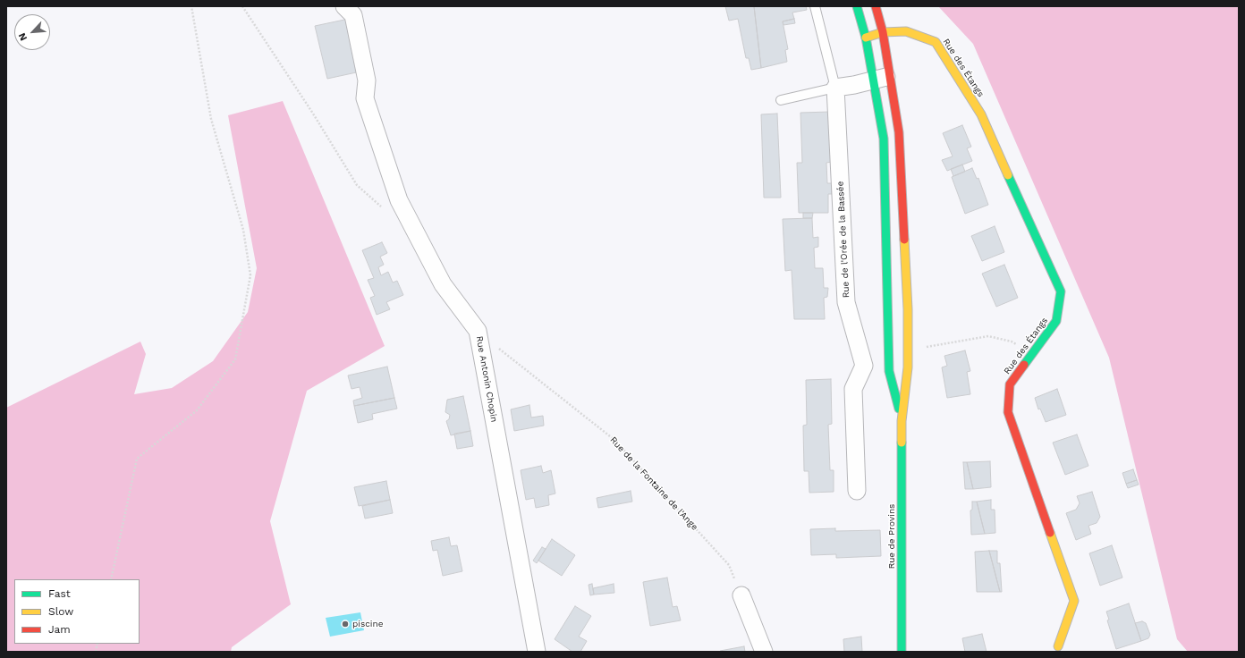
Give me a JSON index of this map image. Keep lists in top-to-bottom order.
{
  "streets": {
    "main road": ["Rue des Étangs", "Rue de Provins"],
    "street": ["Rue de l'Orée de la Bassée", "Rue Antonin Chopin"],
    "path": ["Rue de la Fontaine de l'Ange"]
  },
  "crossings": [
    ["Rue Antonin Chopin", "Rue de la Fontaine de l'Ange"]
  ],
  "places": ["piscine"],
  "legend": ["Fast", "Slow", "Jam"],
  "north": "bottom left"
}
